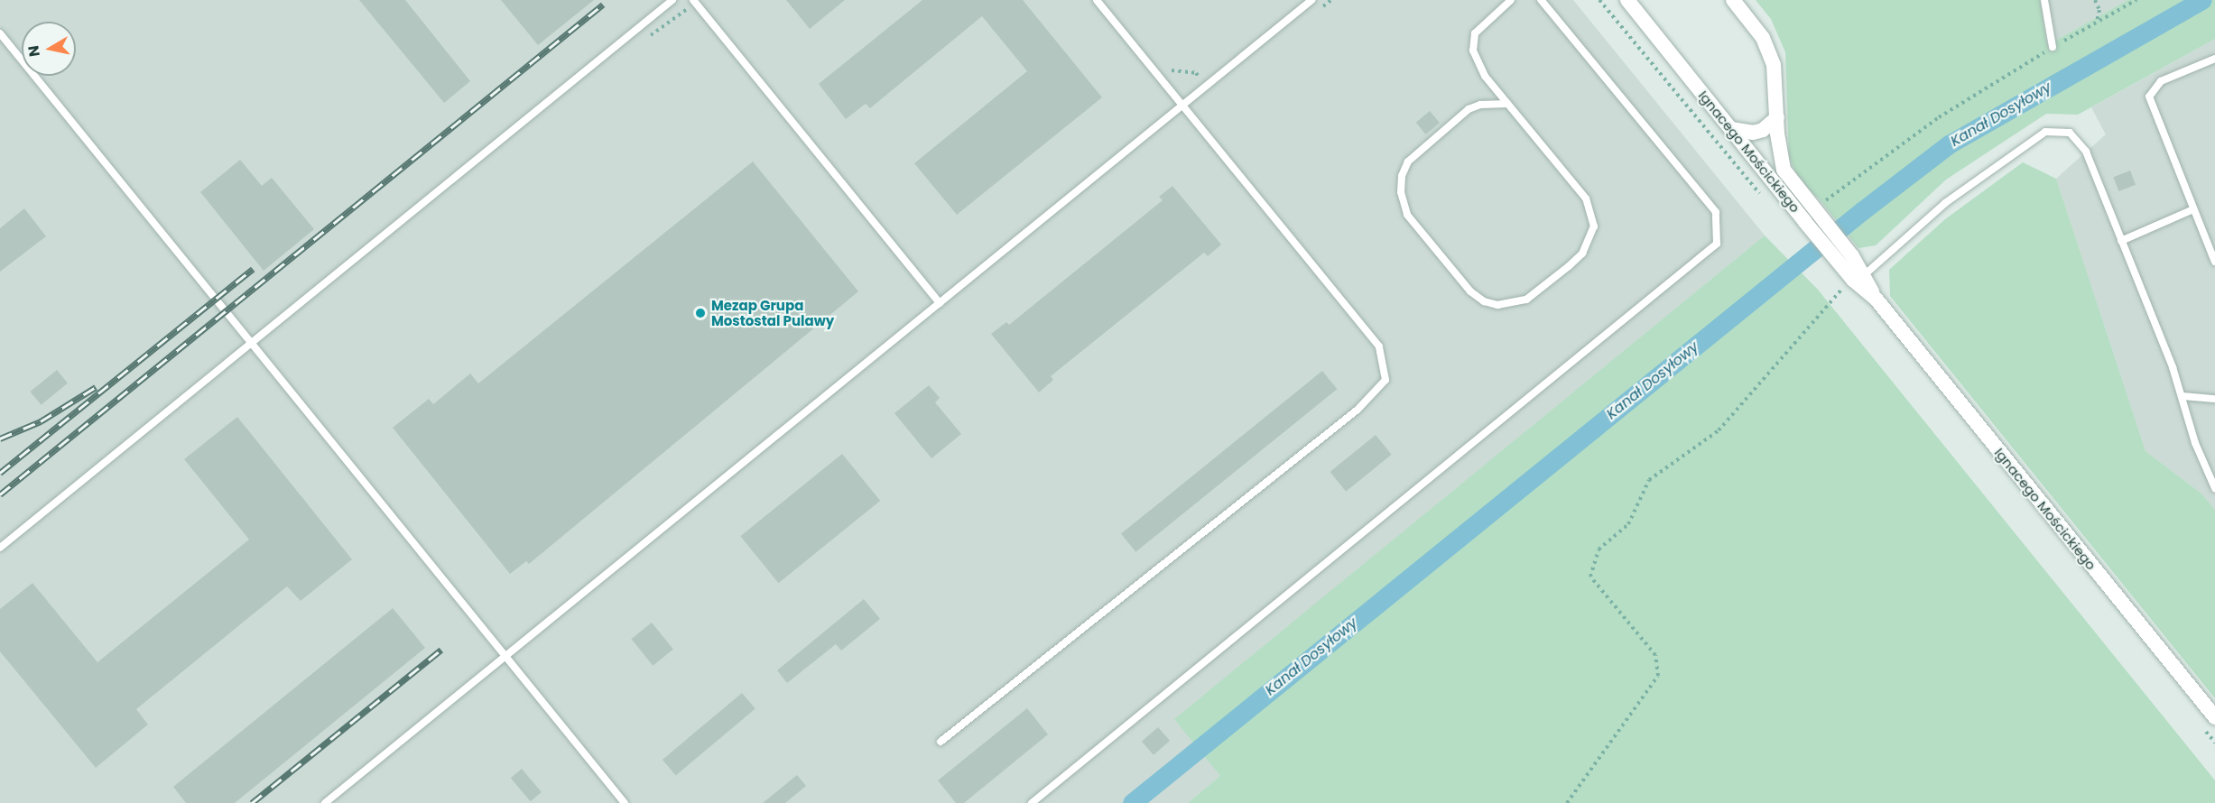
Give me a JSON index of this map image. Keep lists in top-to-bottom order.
{
  "streets": {
    "street": ["Ignacego Mościckiego"]
  },
  "water": ["Kanał Dosyłowy"],
  "places": ["Mezap Grupa Mostostal Pulawy"],
  "north": "left"
}
